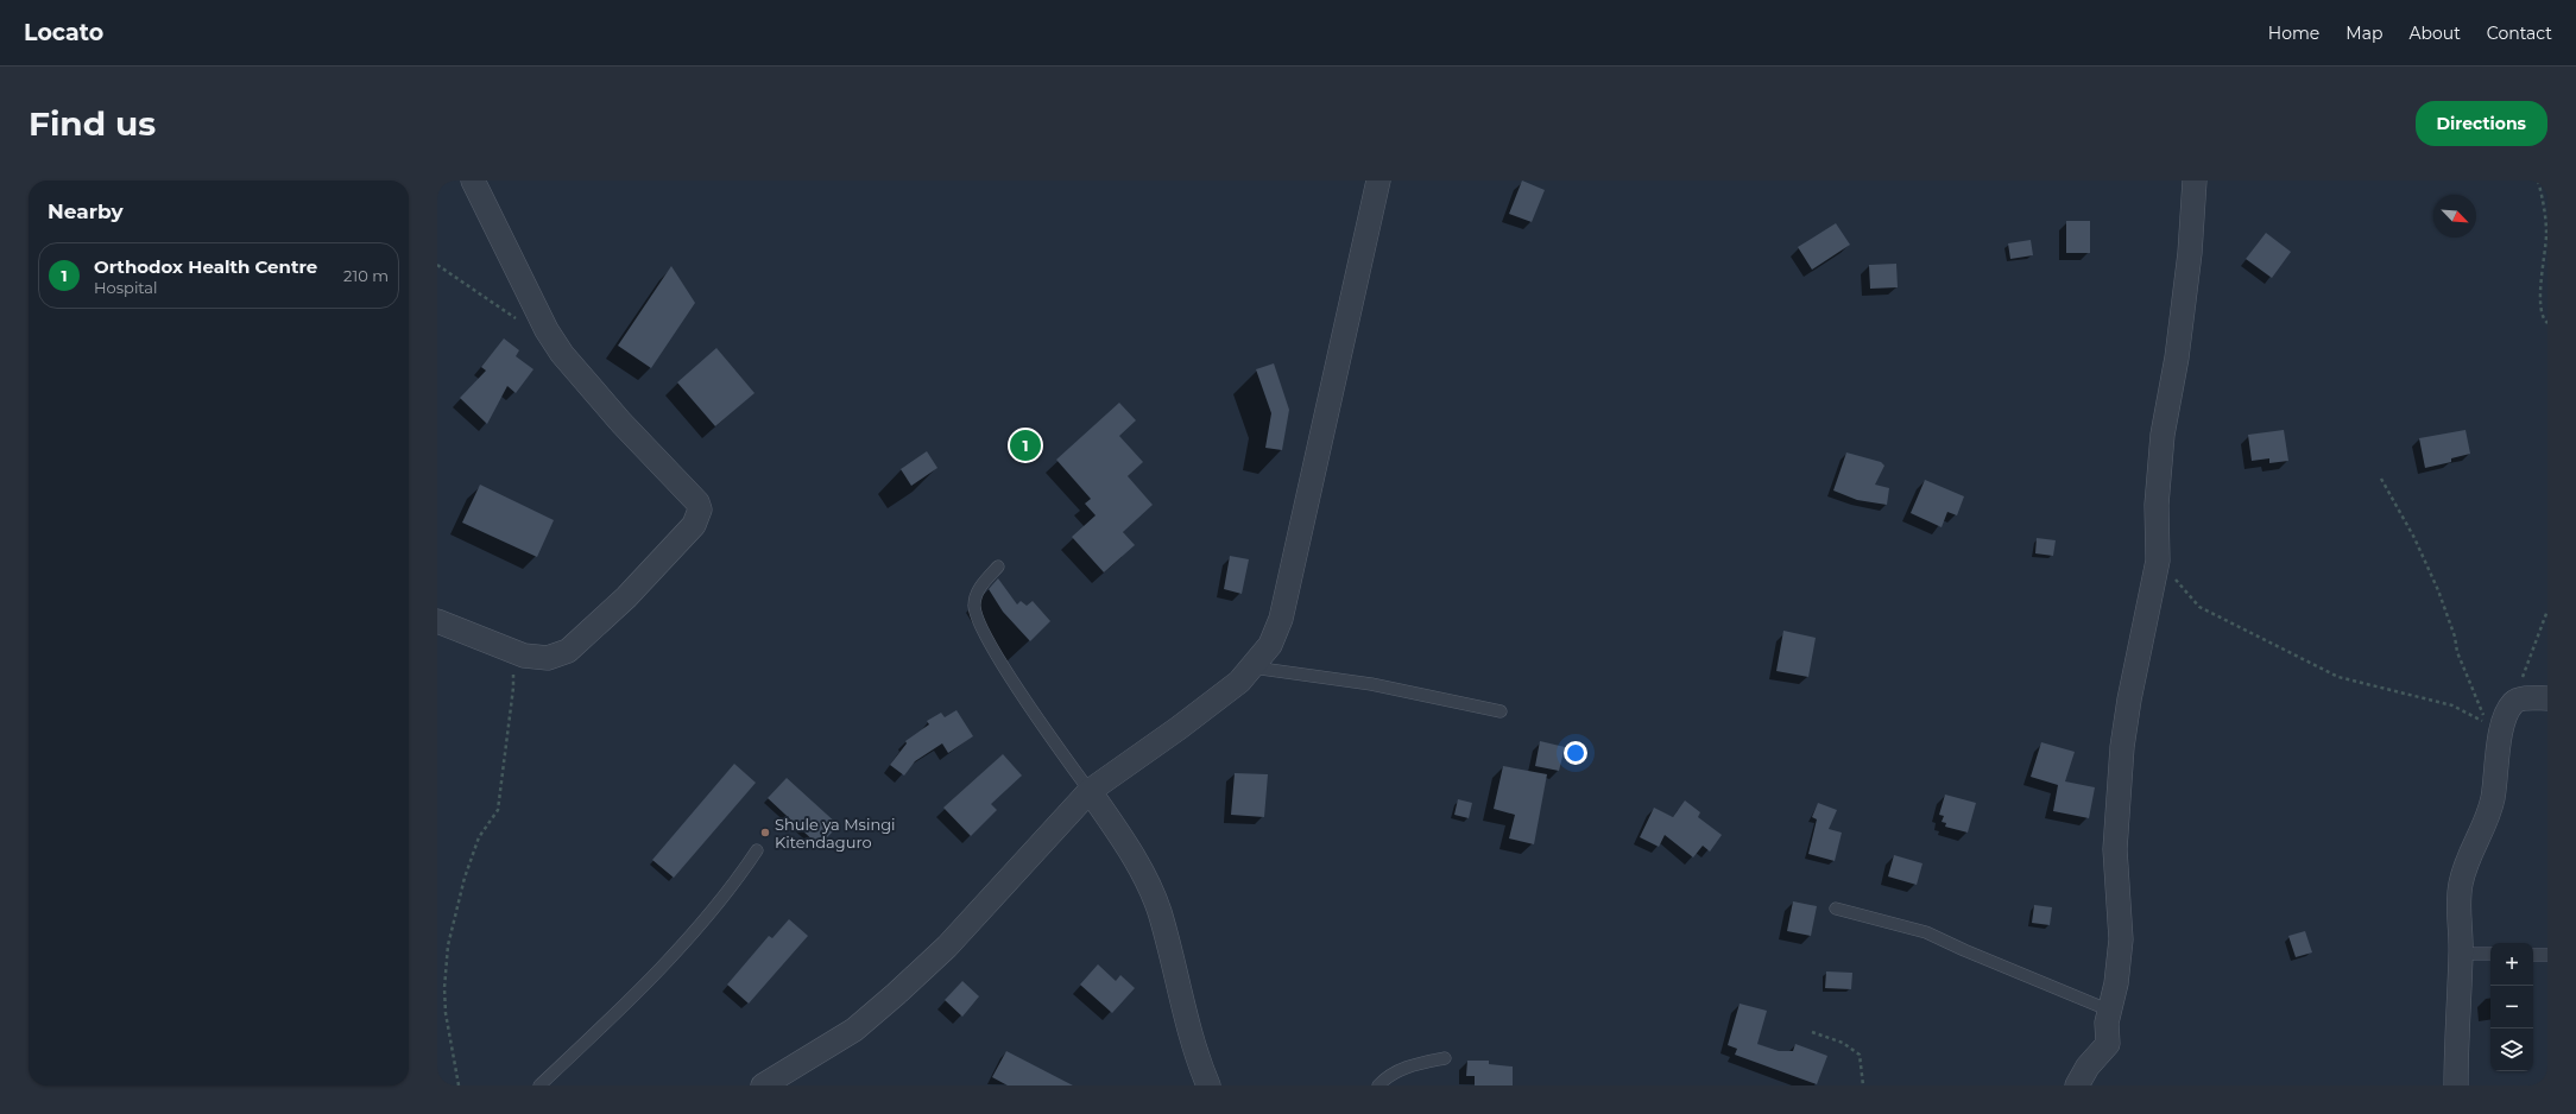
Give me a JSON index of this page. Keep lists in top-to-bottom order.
{
  "places": ["Shule ya Msingi Kitendaguro"],
  "north": "bottom right",
  "page": {
    "header": "Locato",
    "nav": [
      "Home",
      "Map",
      "About",
      "Contact"
    ],
    "buttons": "Directions",
    "title": "Find us",
    "heading": "Nearby",
    "list": [
      {
        "mark": "1",
        "name": "Orthodox Health Centre",
        "note": "Hospital",
        "value": "210 m"
      }
    ],
    "pins": "1",
    "map_buttons": ["+", "−"]
  }
}
